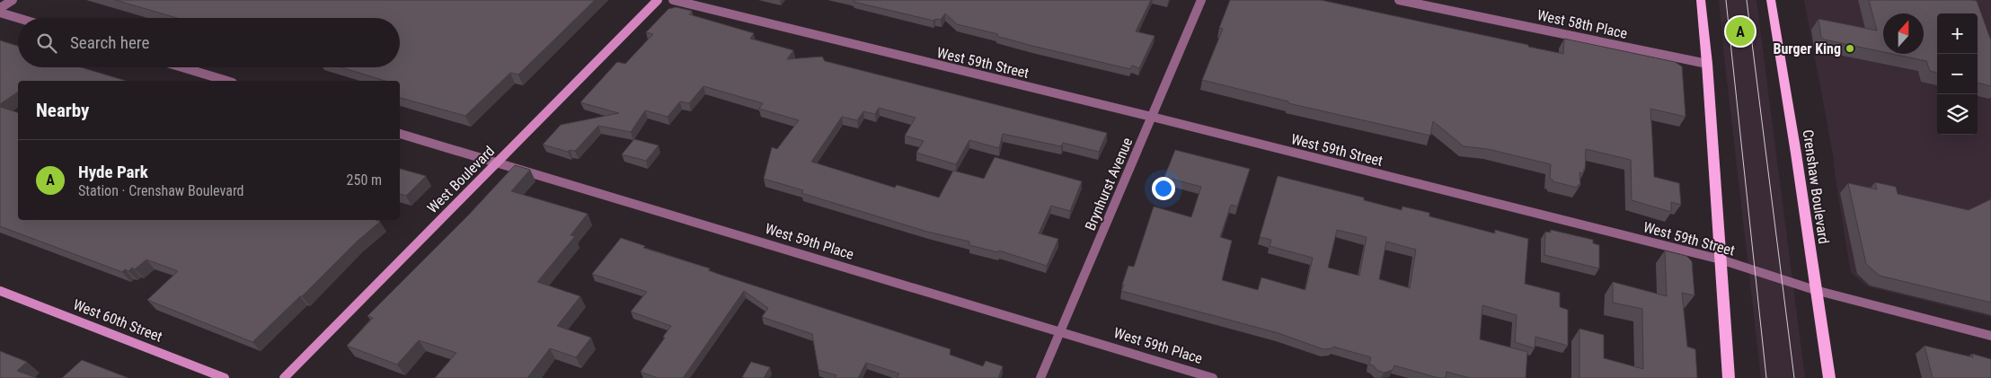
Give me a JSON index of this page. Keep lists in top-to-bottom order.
{
  "streets": {
    "main road": ["West Boulevard", "Crenshaw Boulevard", "West 60th Street"],
    "street": [
      "West 58th Place",
      "West 59th Street",
      "Brynhurst Avenue",
      "West 59th Place"
    ]
  },
  "crossings": [
    ["West 59th Street", "Brynhurst Avenue"],
    ["West 59th Street", "Crenshaw Boulevard"],
    ["West Boulevard", "West 59th Place"],
    ["Brynhurst Avenue", "West 59th Place"]
  ],
  "places": ["Burger King"],
  "north": "top",
  "page": {
    "map_buttons": ["+", "−"],
    "pins": "A",
    "search": "Search here",
    "heading": "Nearby",
    "list": [
      {
        "mark": "A",
        "name": "Hyde Park",
        "note": "Station · Crenshaw Boulevard",
        "value": "250 m"
      }
    ]
  }
}
